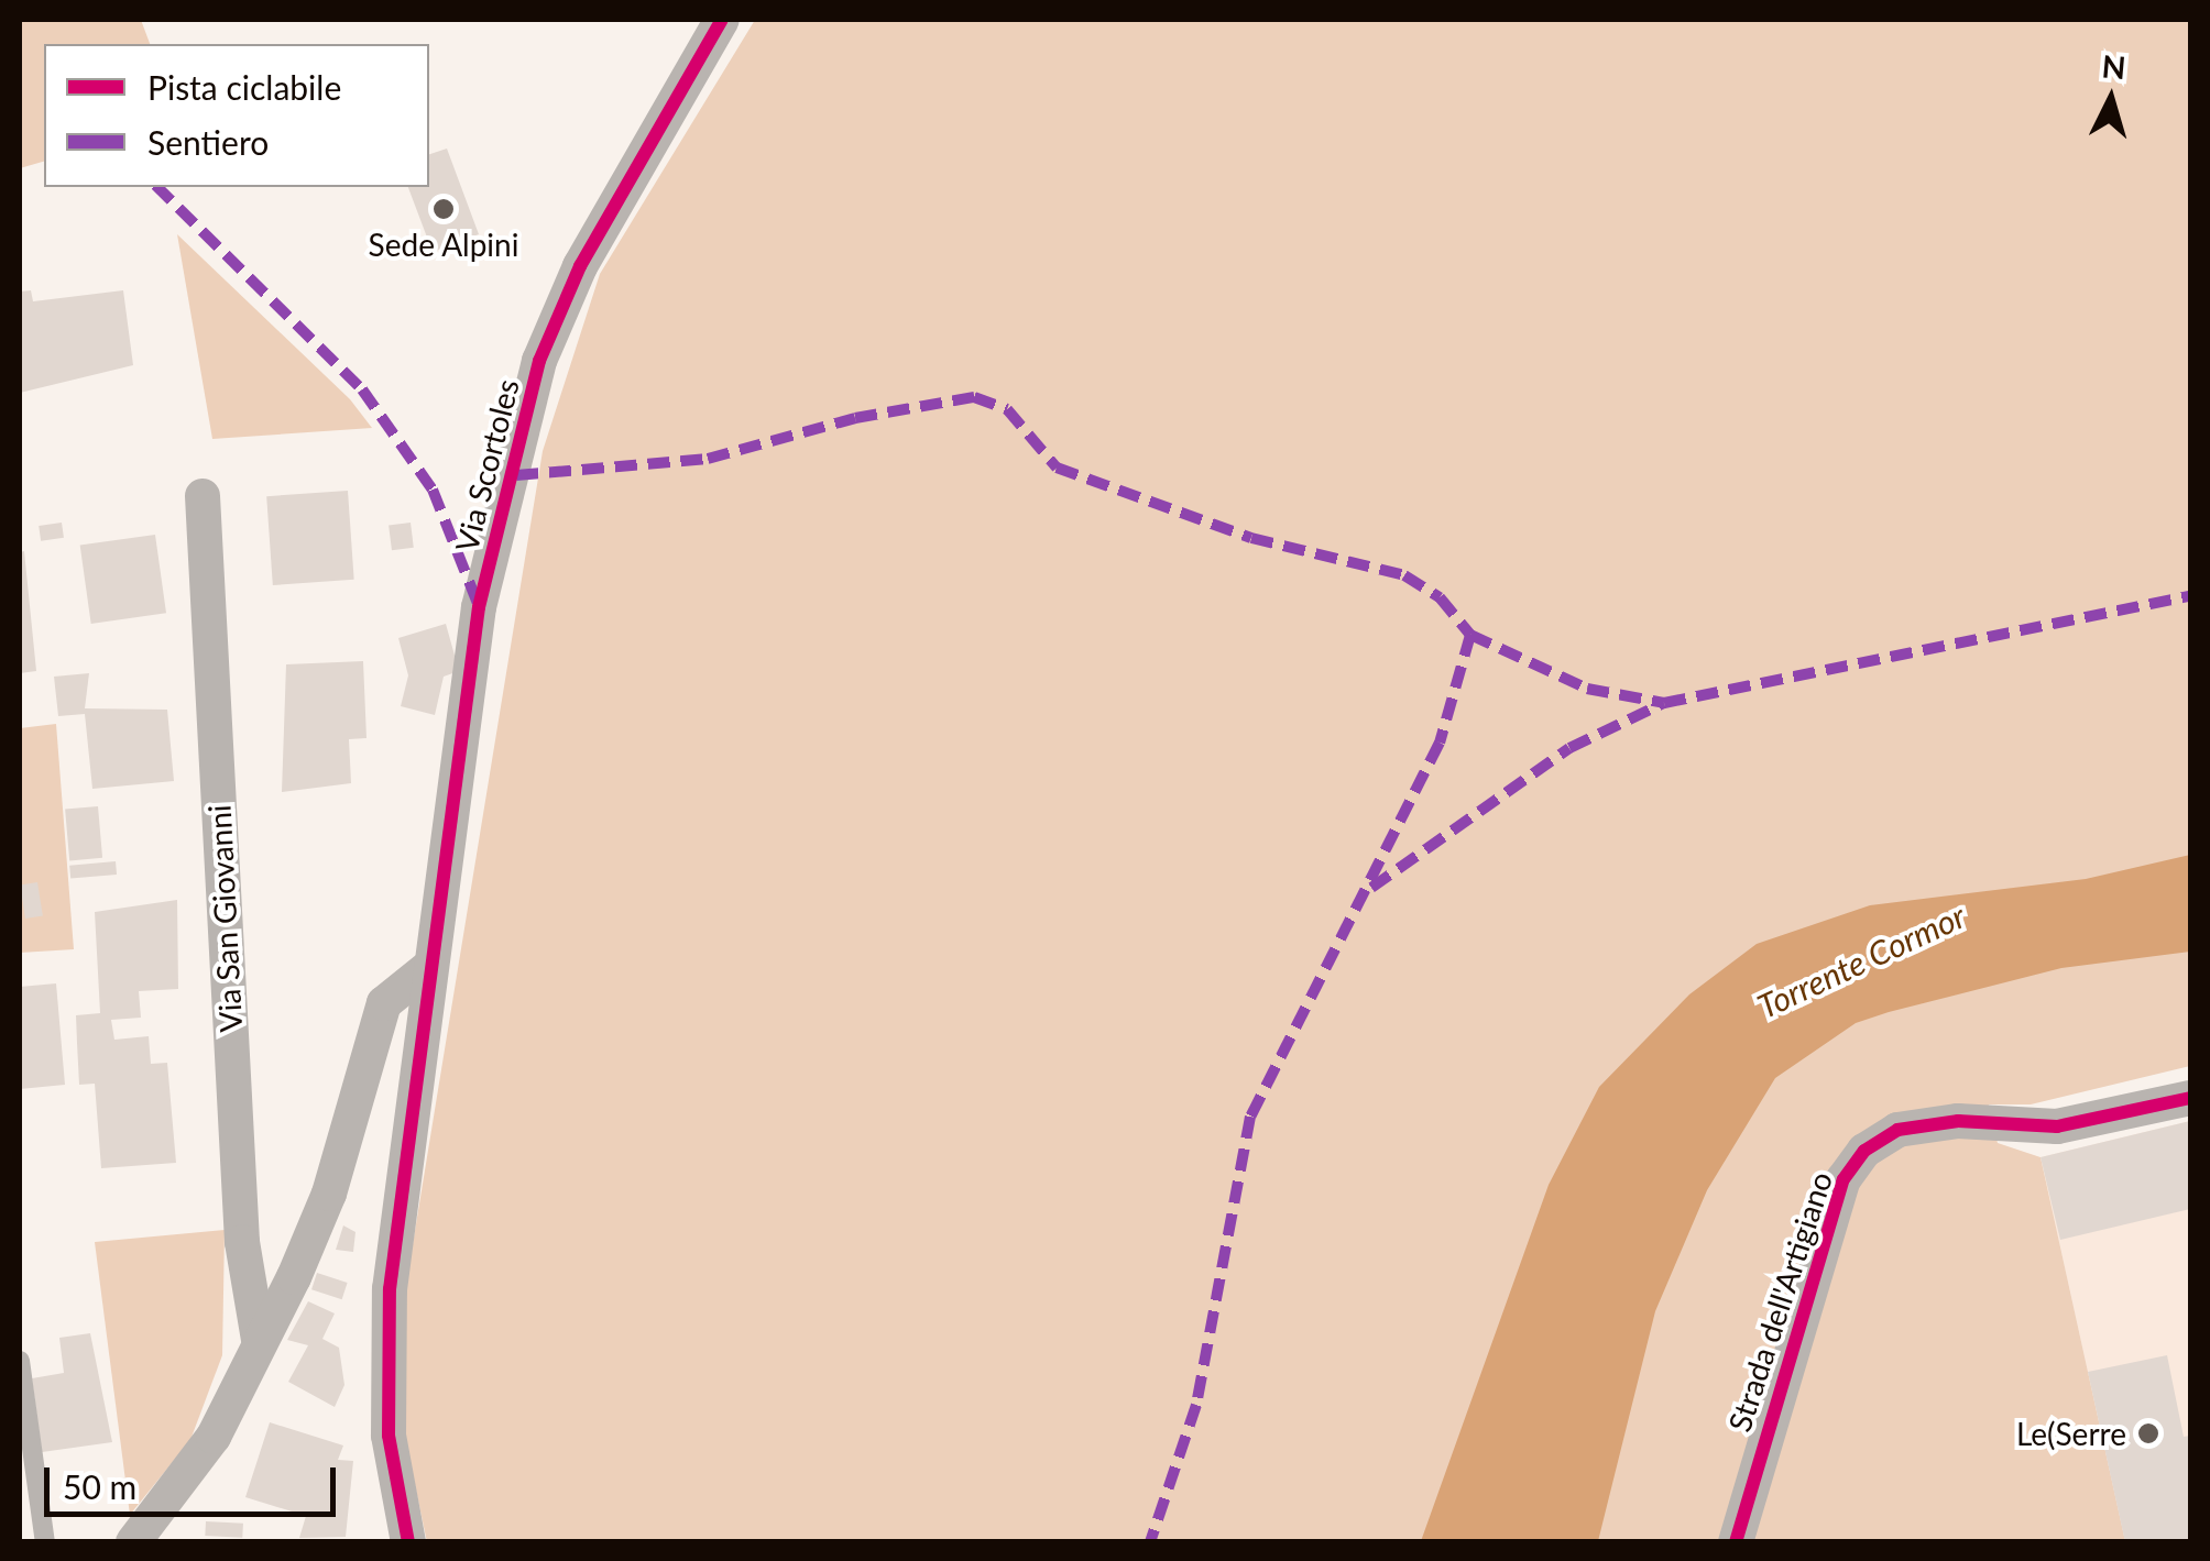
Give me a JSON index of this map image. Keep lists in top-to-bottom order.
{
  "streets": {
    "street": ["Via Scortoles", "Via San Giovanni", "Strada dell'Artigiano"]
  },
  "water": ["Torrente Cormor"],
  "places": ["Sede Alpini", "Le(Serre"],
  "legend": ["Pista ciclabile", "Sentiero"],
  "scale_bar": "50 m",
  "north": "top"
}
